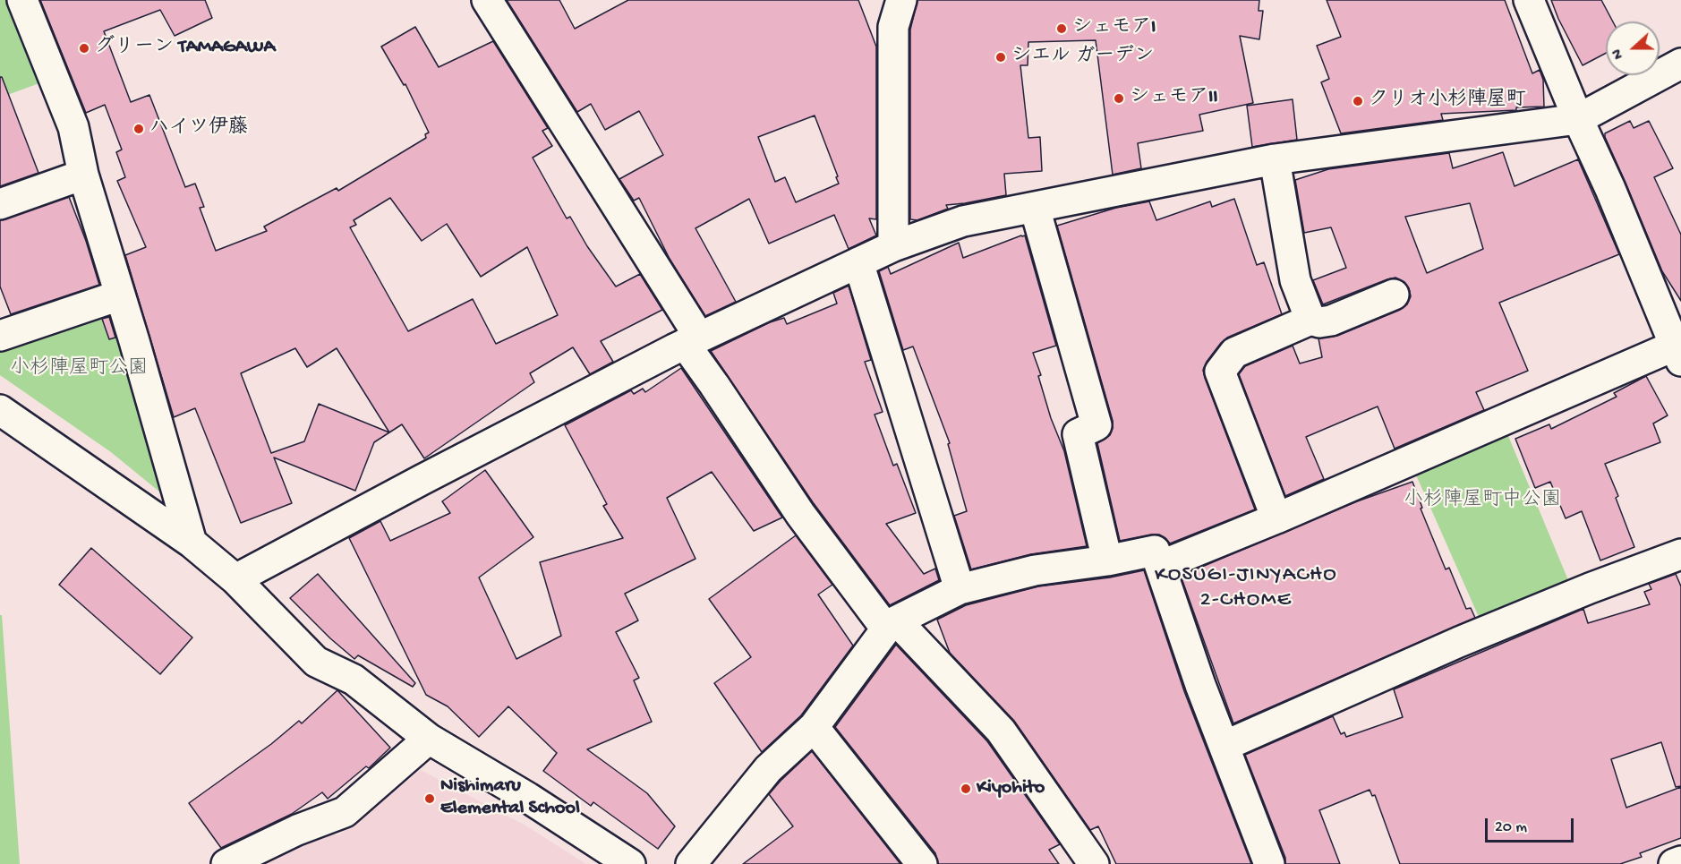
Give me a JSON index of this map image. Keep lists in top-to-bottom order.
{
  "districts": ["KOSUGI-JINYACHO 2-CHOME"],
  "parks": ["小杉陣屋町公園", "小杉陣屋町中公園"],
  "places": [
    "シェモアI",
    "グリーン TAMAGAWA",
    "シエル ガーデン",
    "シェモアII",
    "クリオ小杉陣屋町",
    "ハイツ伊藤",
    "Kiyohito",
    "Nishimaru Elemental School"
  ],
  "scale_bar": "20 m",
  "north": "left"
}
